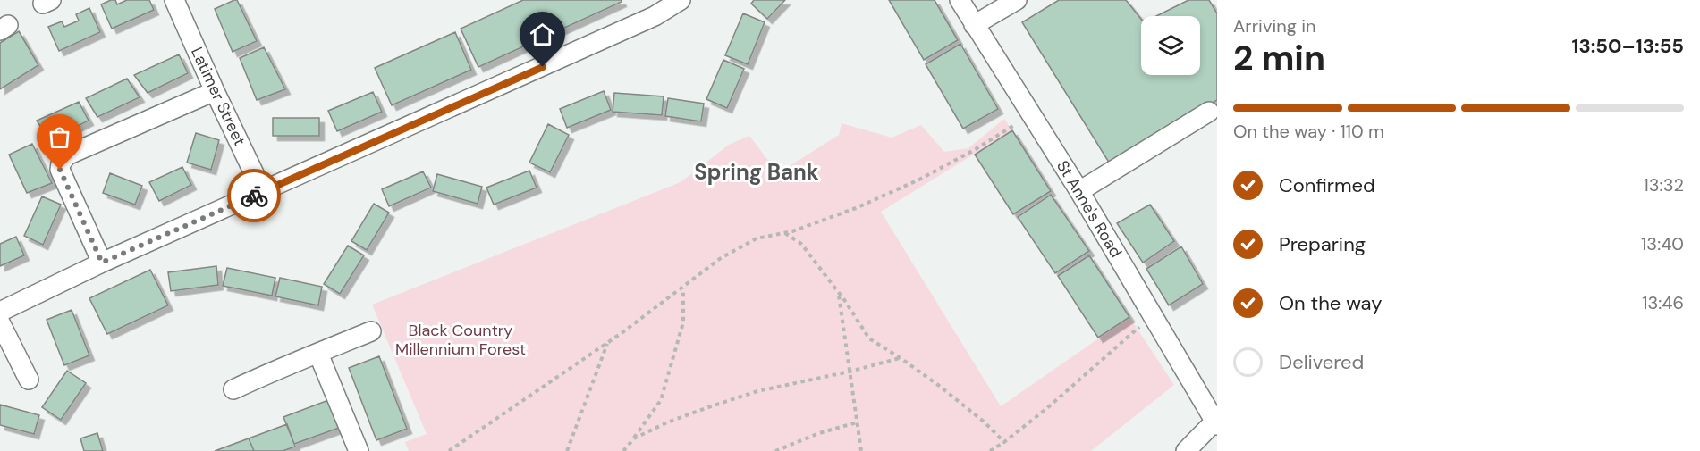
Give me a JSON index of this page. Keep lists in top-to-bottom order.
{
  "streets": {
    "street": ["Latimer Street", "St Anne's Road"]
  },
  "districts": ["Spring Bank"],
  "parks": ["Black Country Millennium Forest"],
  "page": {
    "heading": ["2 min", "Arriving in", "13:50–13:55"],
    "bar": "On the way · 110 m",
    "list": [
      ["Confirmed", "13:32"],
      ["Preparing", "13:40"],
      ["On the way", "13:46"],
      "Delivered"
    ]
  }
}
